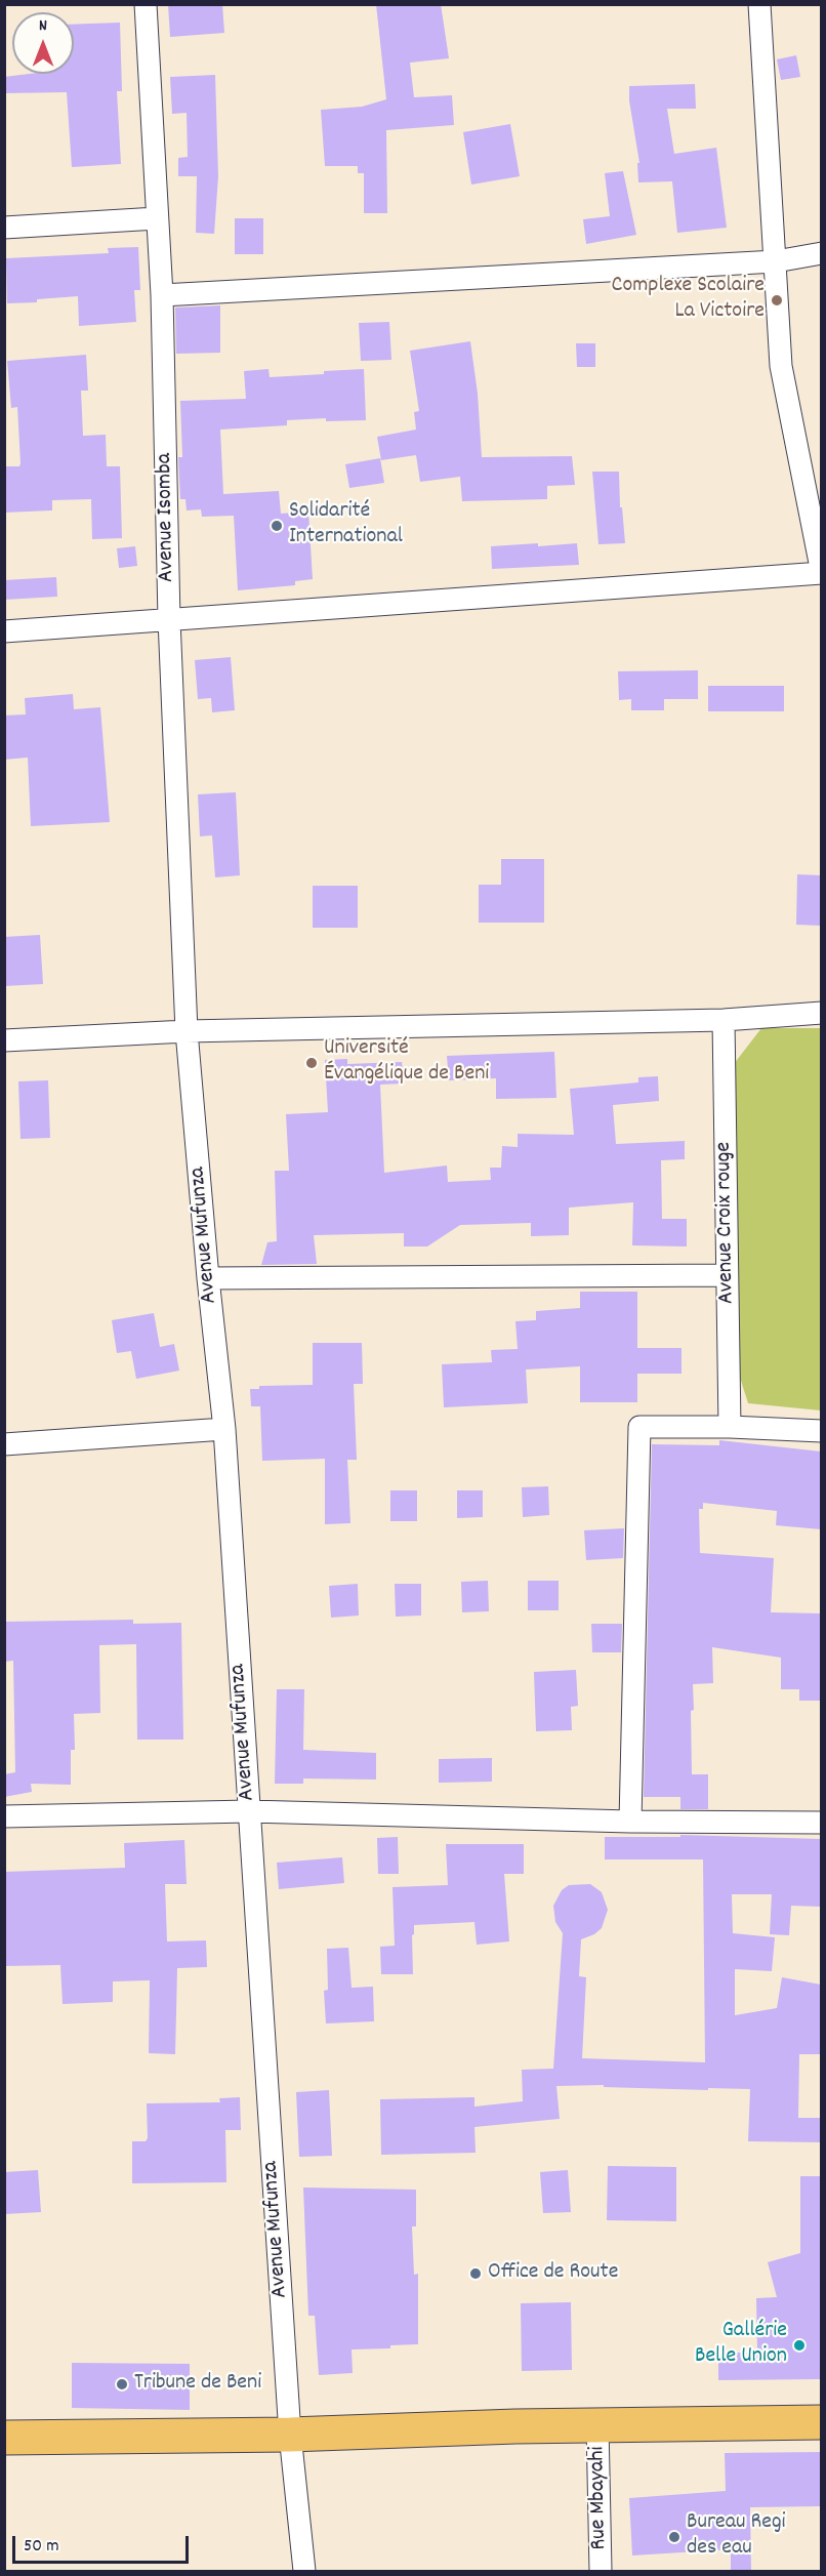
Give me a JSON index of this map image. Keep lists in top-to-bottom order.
{
  "streets": {
    "street": [
      "Avenue Isomba",
      "Avenue Croix rouge",
      "Avenue Mufunza",
      "Rue Mbayahi"
    ]
  },
  "crossings": [
    ["Avenue Isomba", "Avenue Mufunza"]
  ],
  "places": [
    "Complexe Scolaire La Victoire",
    "Solidarité International",
    "Université Évangélique de Beni",
    "Office de Route",
    "Gallérie Belle Union",
    "Tribune de Beni",
    "Bureau Regi des eau"
  ],
  "scale_bar": "50 m",
  "north": "top"
}
